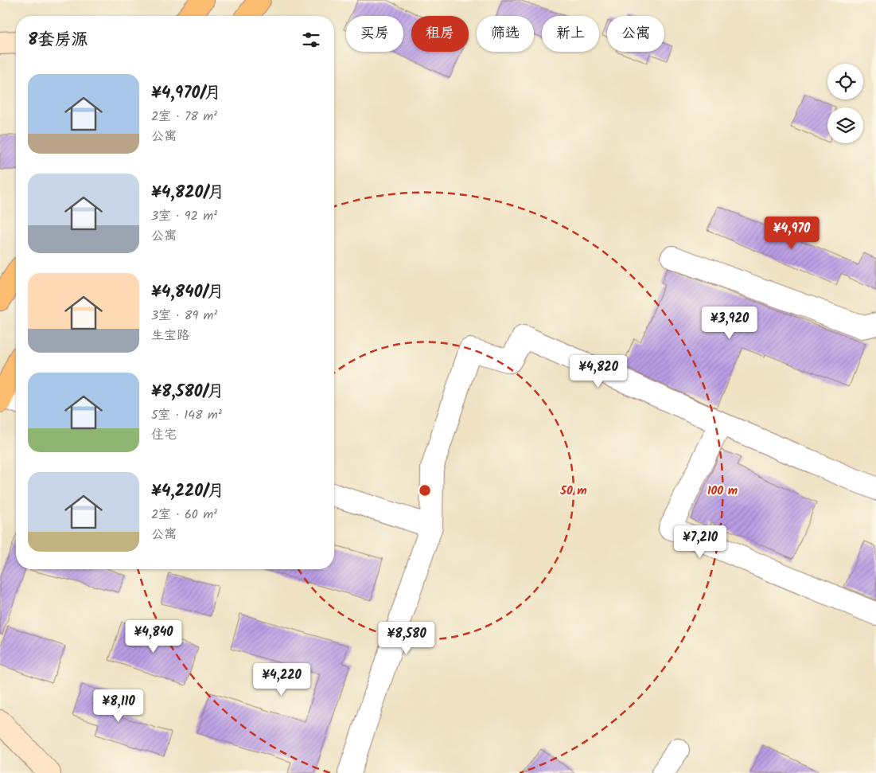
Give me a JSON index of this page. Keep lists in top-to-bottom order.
{
  "page": {
    "chip": [
      "买房",
      "租房",
      "筛选",
      "新上",
      "公寓"
    ],
    "heading": "8套房源",
    "list": [
      {
        "name": "¥4,970/月",
        "note": "2室 · 78 m² · 公寓"
      },
      {
        "name": "¥4,820/月",
        "note": "3室 · 92 m² · 公寓"
      },
      {
        "name": "¥4,840/月",
        "note": "3室 · 89 m² · 生宝路"
      },
      {
        "name": "¥8,580/月",
        "note": "5室 · 148 m² · 住宅"
      },
      {
        "name": "¥4,220/月",
        "note": "2室 · 60 m² · 公寓"
      }
    ],
    "price": [
      "¥4,970",
      "¥3,920",
      "¥4,820",
      "¥7,210",
      "¥4,840",
      "¥8,580",
      "¥4,220",
      "¥8,110"
    ]
  },
  "rings": ["50 m", "100 m"]
}
